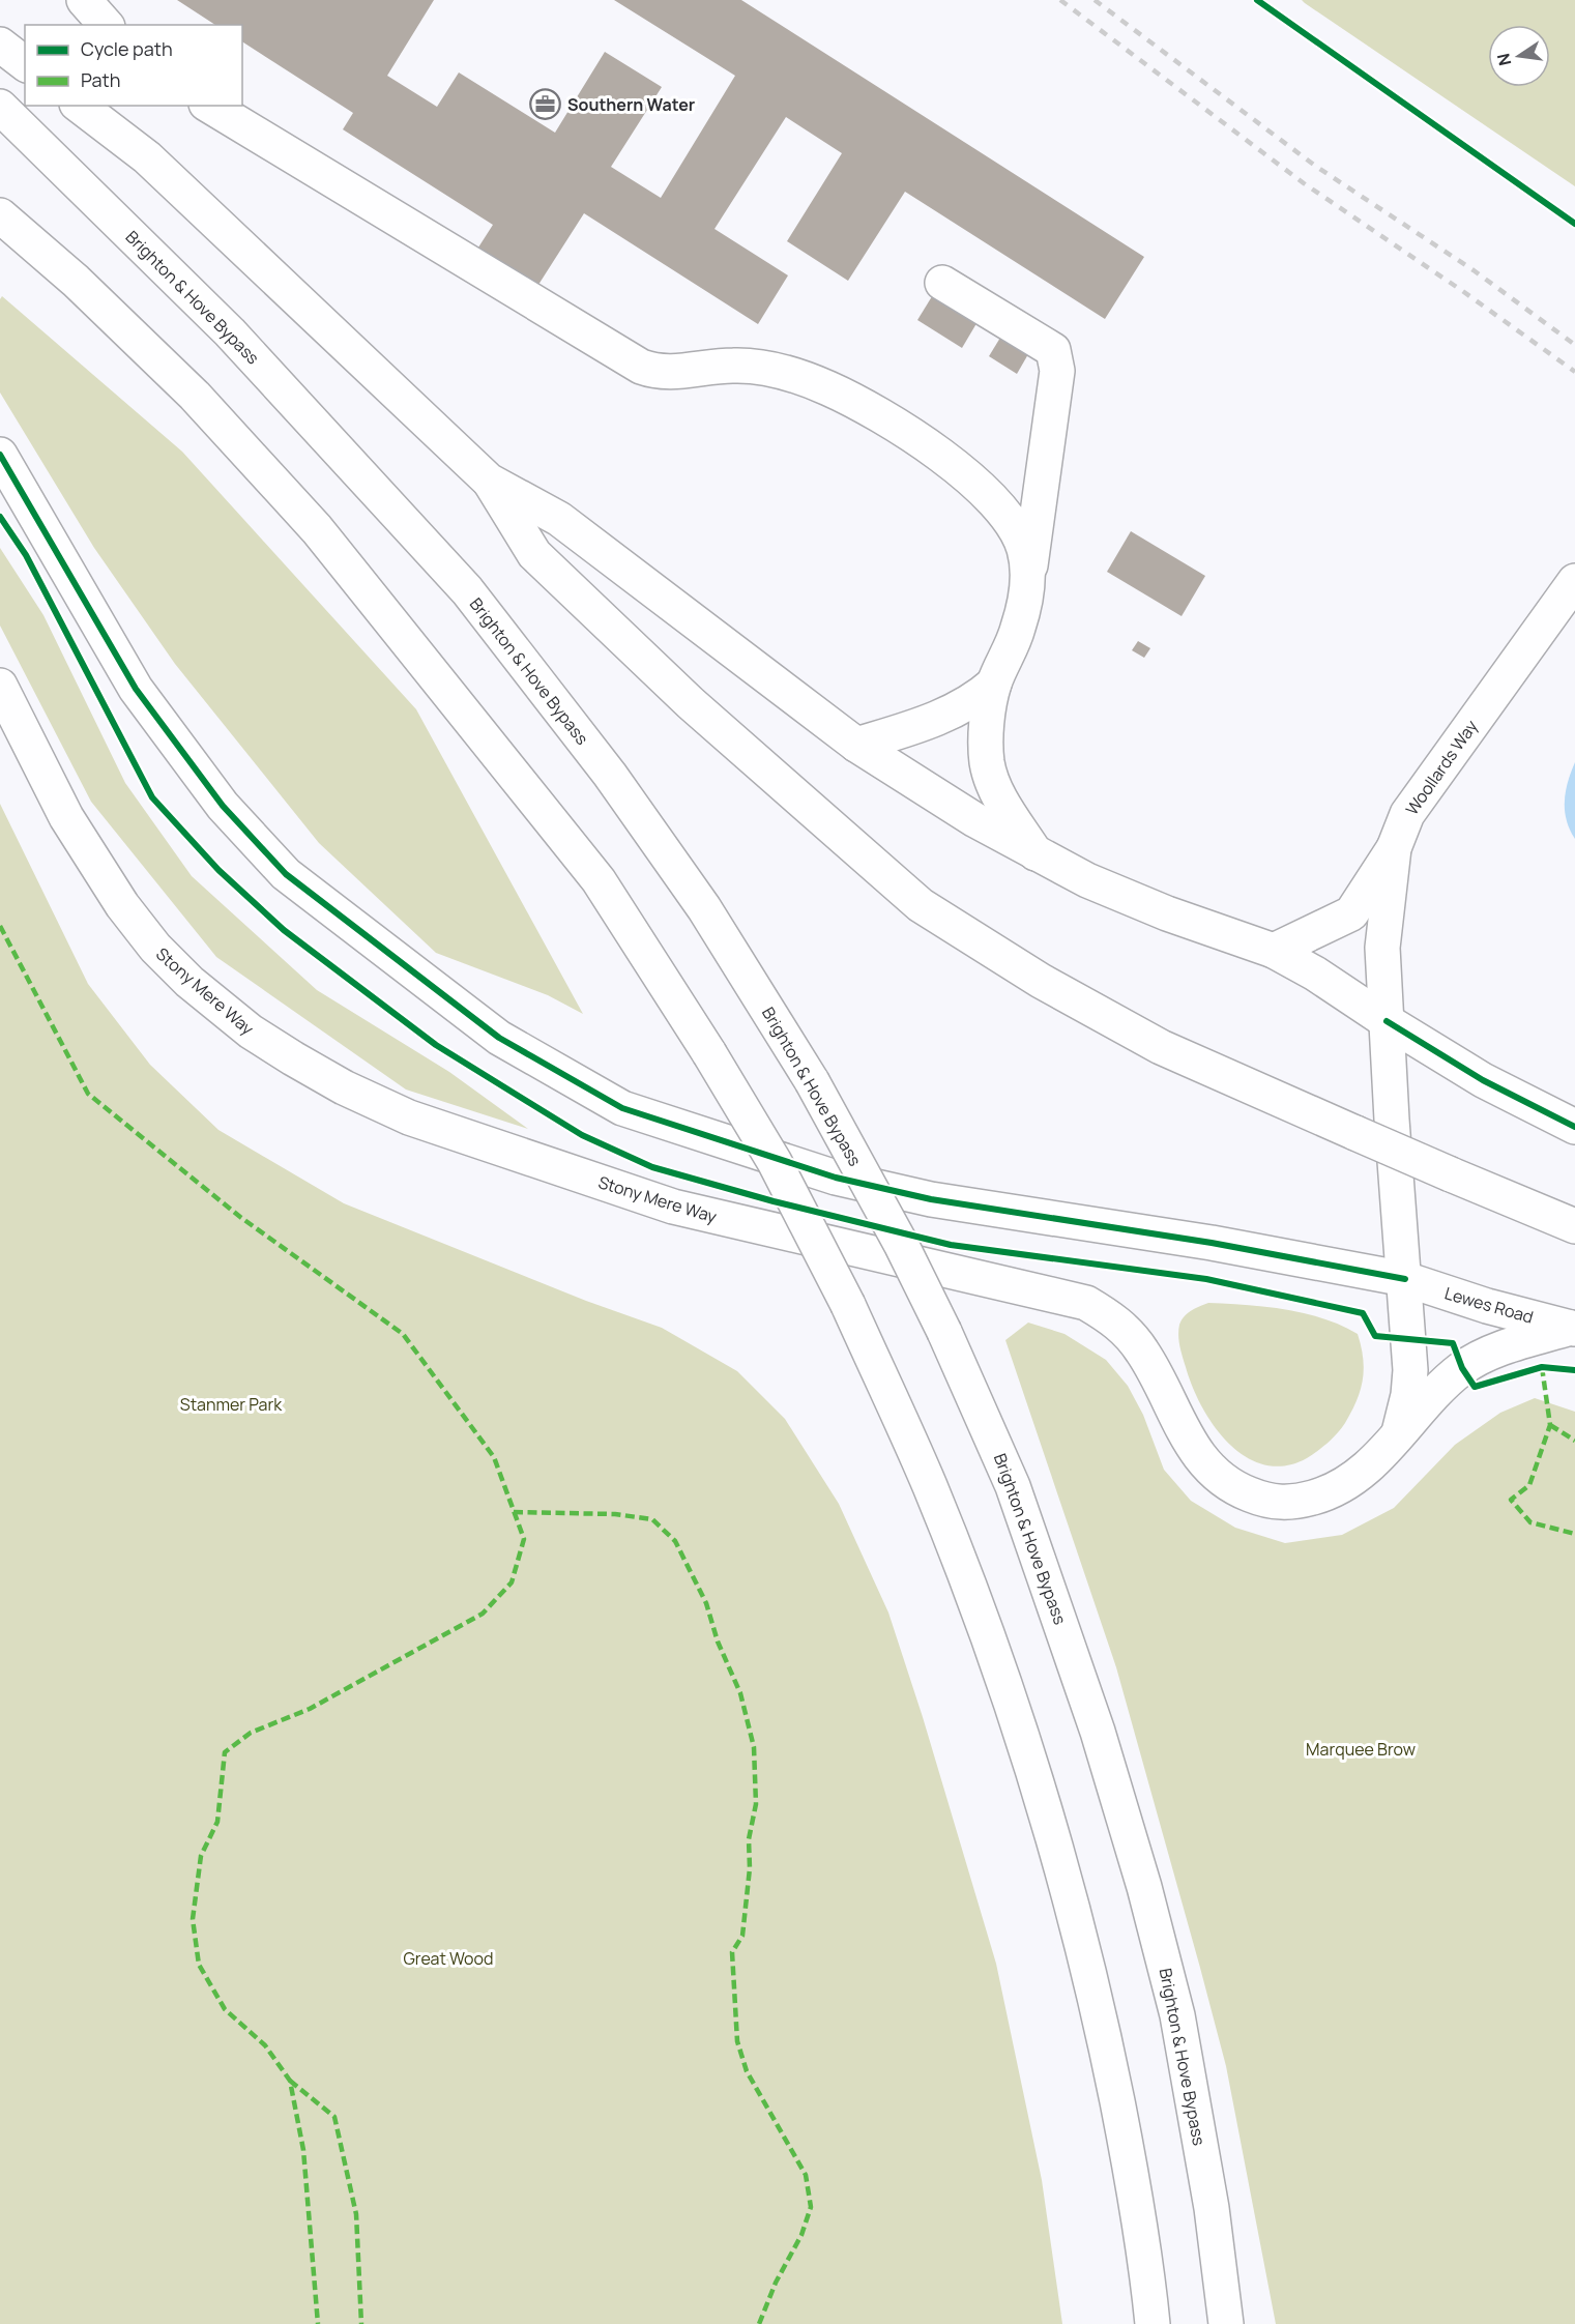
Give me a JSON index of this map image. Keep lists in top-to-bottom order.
{
  "streets": {
    "main road": [
      "Brighton & Hove Bypass",
      "Woollards Way",
      "Stony Mere Way",
      "Lewes Road"
    ]
  },
  "crossings": [
    ["Woollards Way", "Stony Mere Way"],
    ["Woollards Way", "Lewes Road"],
    ["Stony Mere Way", "Lewes Road"]
  ],
  "parks": ["Stanmer Park", "Marquee Brow", "Great Wood"],
  "places": {
    "office": ["Southern Water"]
  },
  "legend": ["Cycle path", "Path"],
  "north": "left"
}
